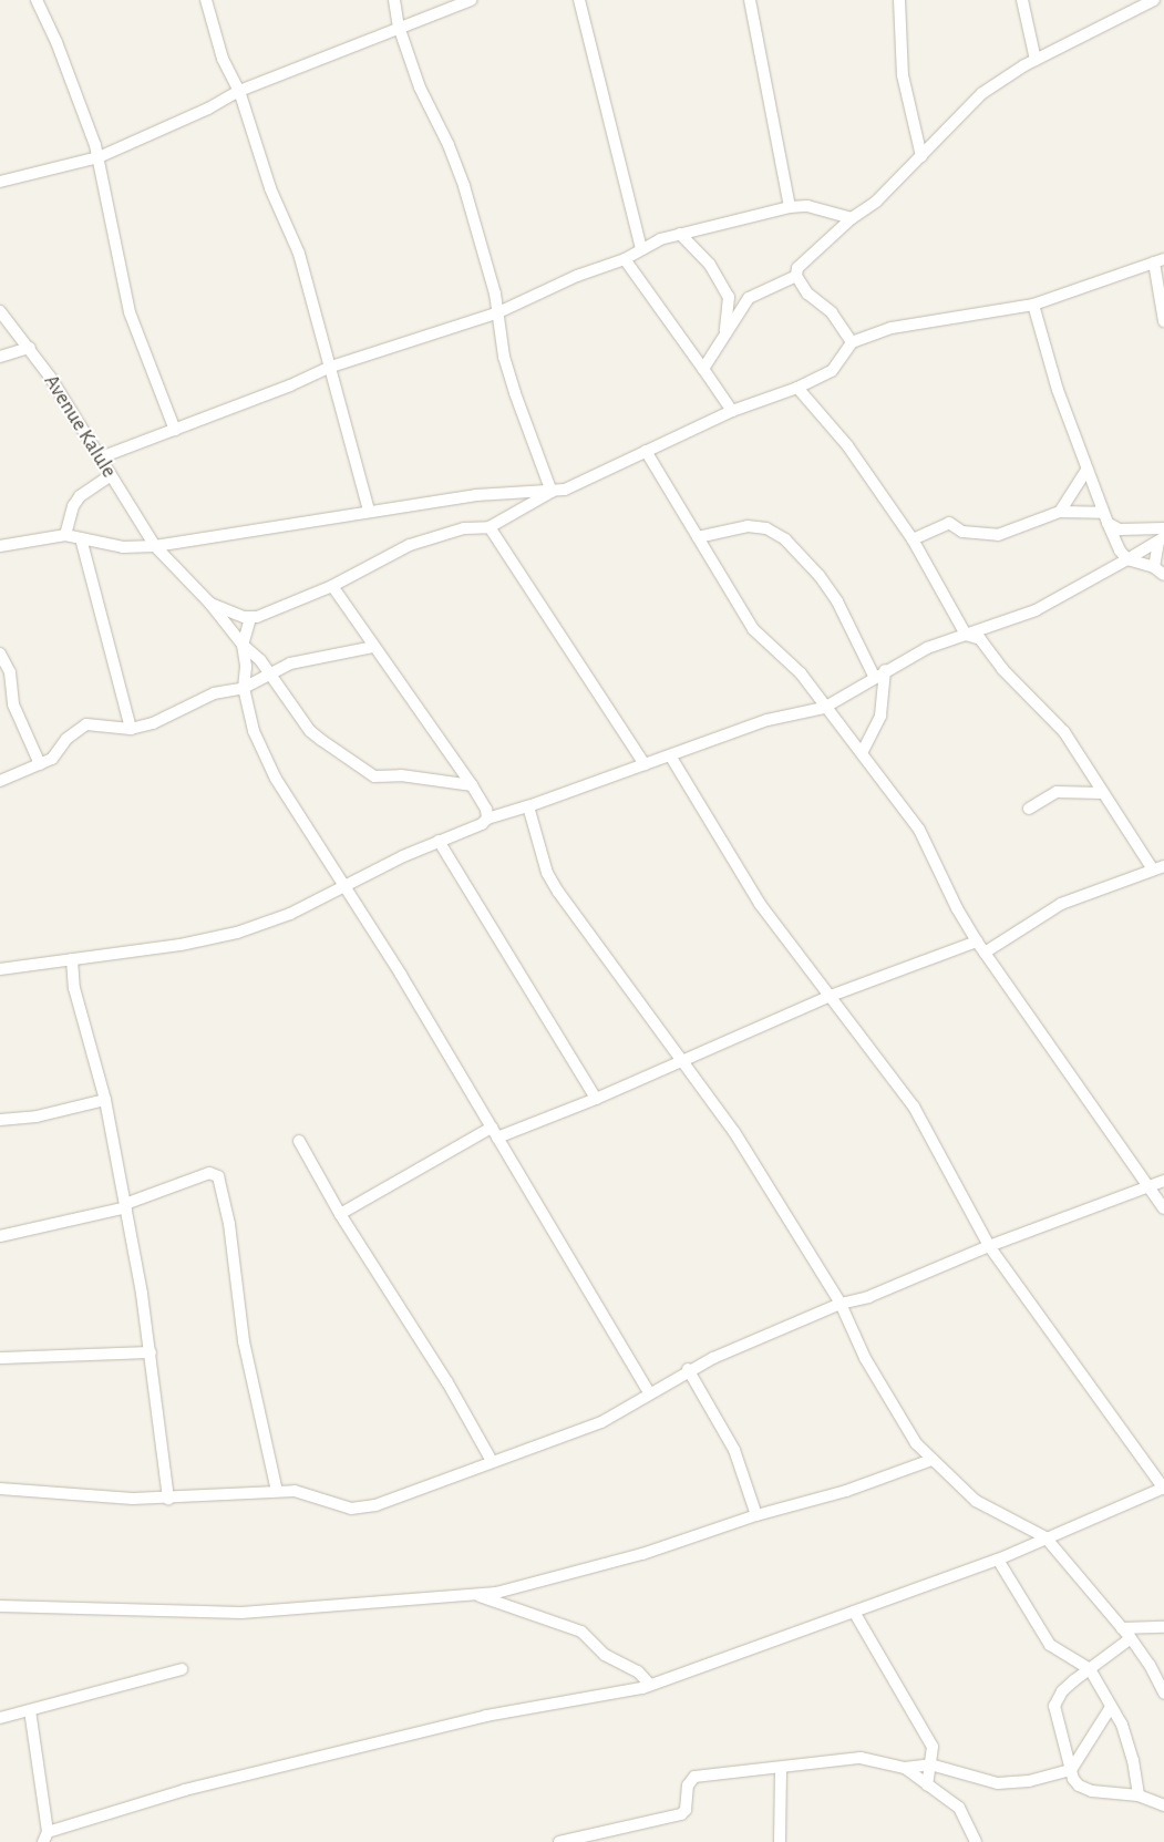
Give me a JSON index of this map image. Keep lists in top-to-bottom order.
{
  "streets": {
    "street": ["Avenue Kalule"]
  }
}
